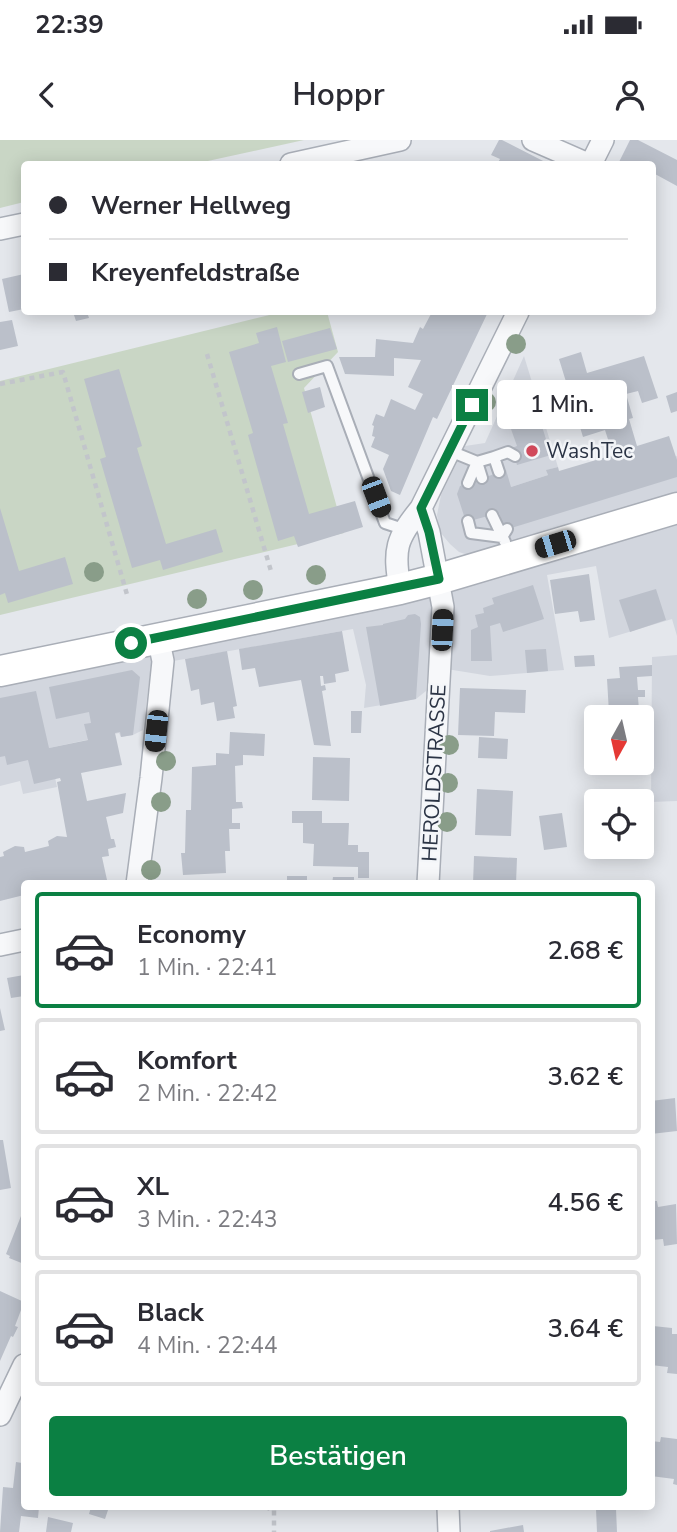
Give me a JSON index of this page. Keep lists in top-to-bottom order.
{
  "streets": {
    "street": ["HEROLDSTRASSE"]
  },
  "places": ["WashTec"],
  "north": "bottom",
  "page": {
    "status": "22:39",
    "header": "Hoppr",
    "banner": ["Werner Hellweg", "Kreyenfeldstraße"],
    "bubble": "1 Min.",
    "list": [
      {
        "name": "Economy",
        "note": "1 Min. · 22:41",
        "value": "2.68 €"
      },
      {
        "name": "Komfort",
        "note": "2 Min. · 22:42",
        "value": "3.62 €"
      },
      {
        "name": "XL",
        "note": "3 Min. · 22:43",
        "value": "4.56 €"
      },
      {
        "name": "Black",
        "note": "4 Min. · 22:44",
        "value": "3.64 €"
      }
    ],
    "buttons": "Bestätigen"
  }
}
